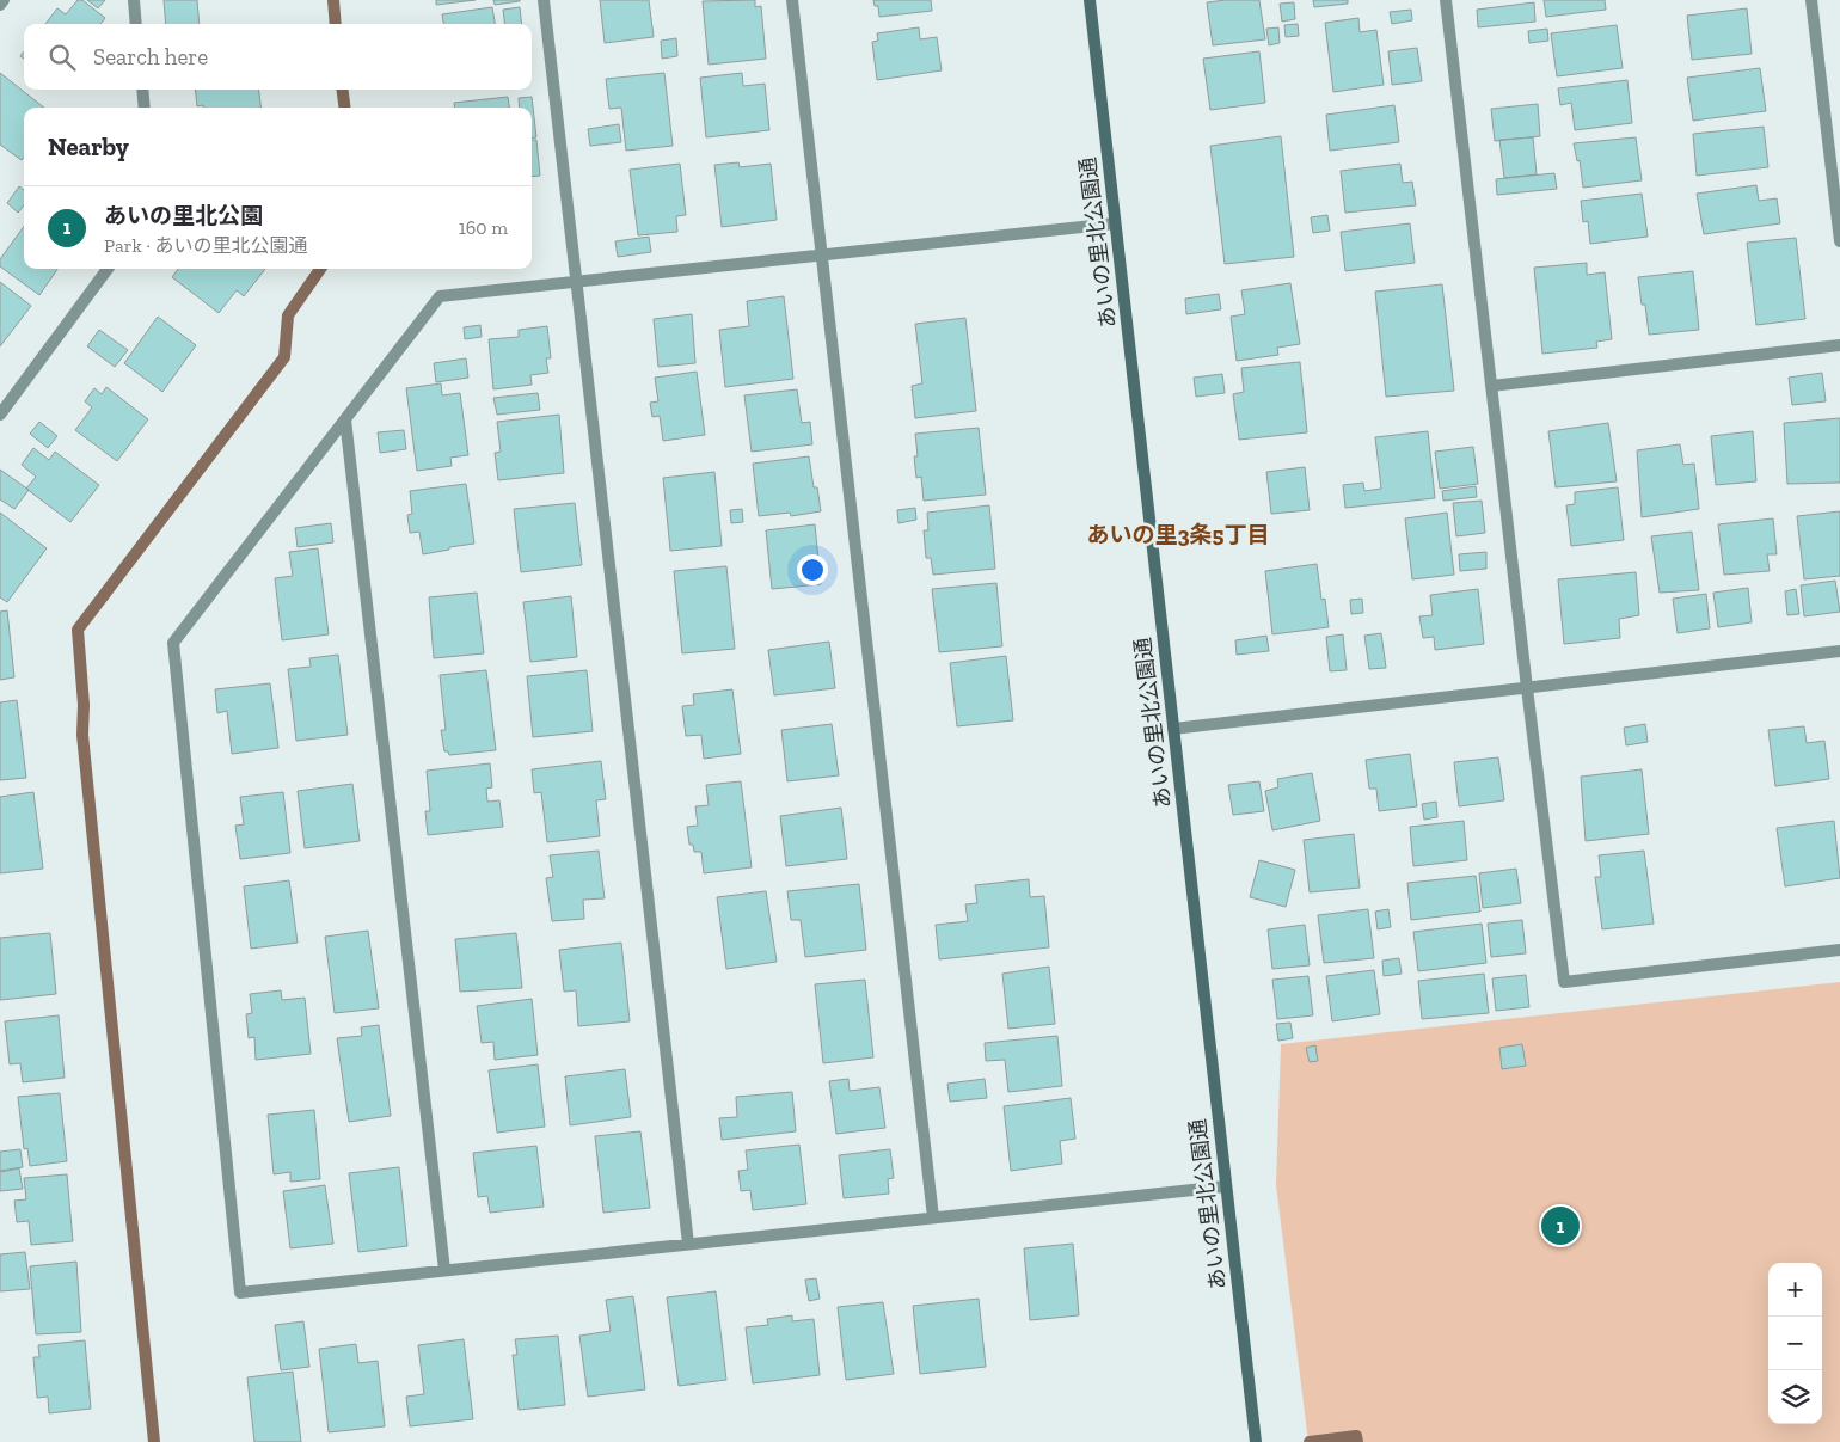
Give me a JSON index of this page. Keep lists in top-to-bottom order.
{
  "streets": {
    "street": ["あいの里北公園通"]
  },
  "districts": ["あいの里3条5丁目"],
  "page": {
    "search": "Search here",
    "heading": "Nearby",
    "list": [
      {
        "mark": "1",
        "name": "あいの里北公園",
        "note": "Park · あいの里北公園通",
        "value": "160 m"
      }
    ],
    "pins": "1",
    "map_buttons": ["+", "−"]
  }
}
